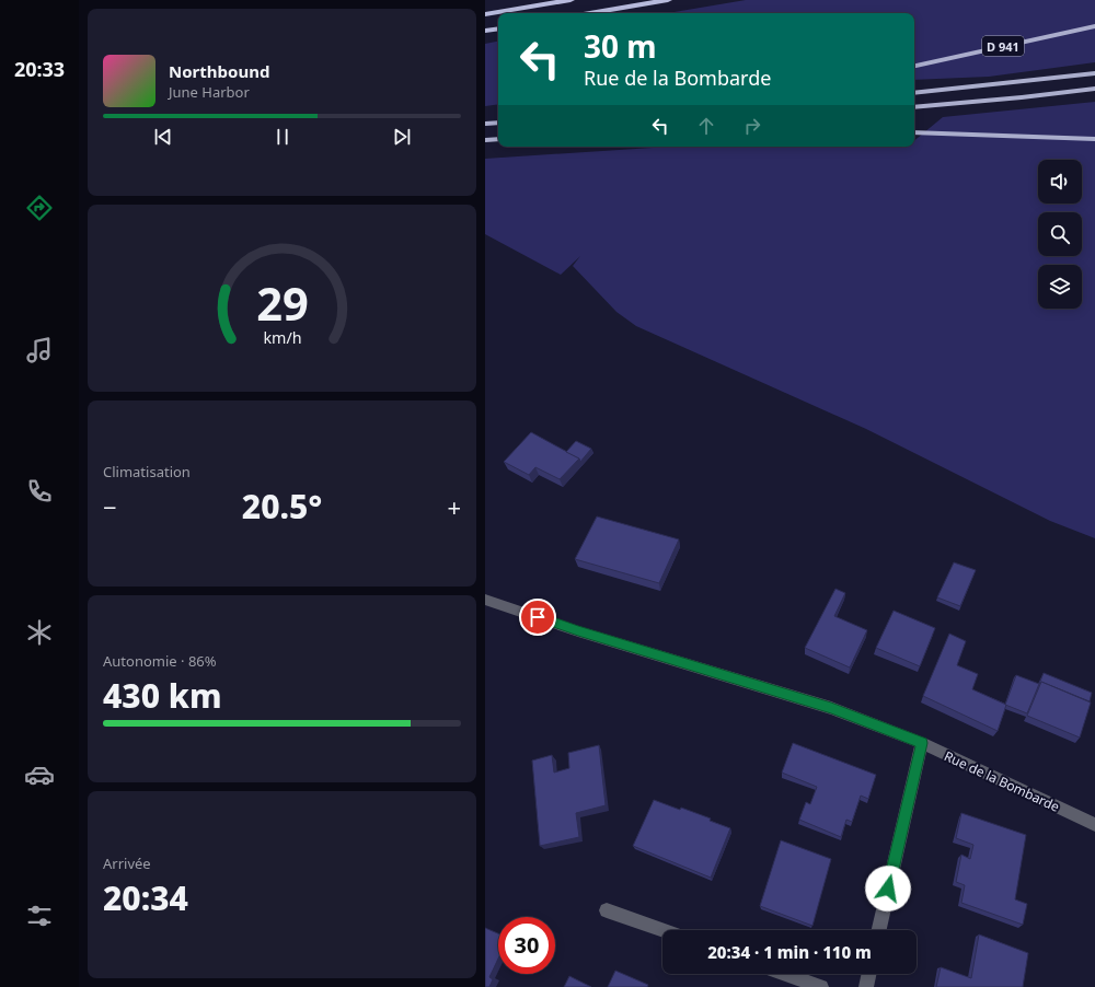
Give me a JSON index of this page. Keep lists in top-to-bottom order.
{
  "streets": {
    "highway": ["D 941"],
    "street": ["Rue de la Bombarde"]
  },
  "page": {
    "tabs": "20:33",
    "turn": ["30 m", "Rue de la Bombarde"],
    "song": ["Northbound", "June Harbor"],
    "tile": [
      "Climatisation",
      ["Autonomie · 86%", "430 km"],
      ["Arrivée", "20:34"]
    ],
    "heat": ["−", "20.5°", "+"],
    "limit": "30",
    "trip": "20:34 · 1 min · 110 m",
    "gauge": ["29", "km/h"]
  }
}
